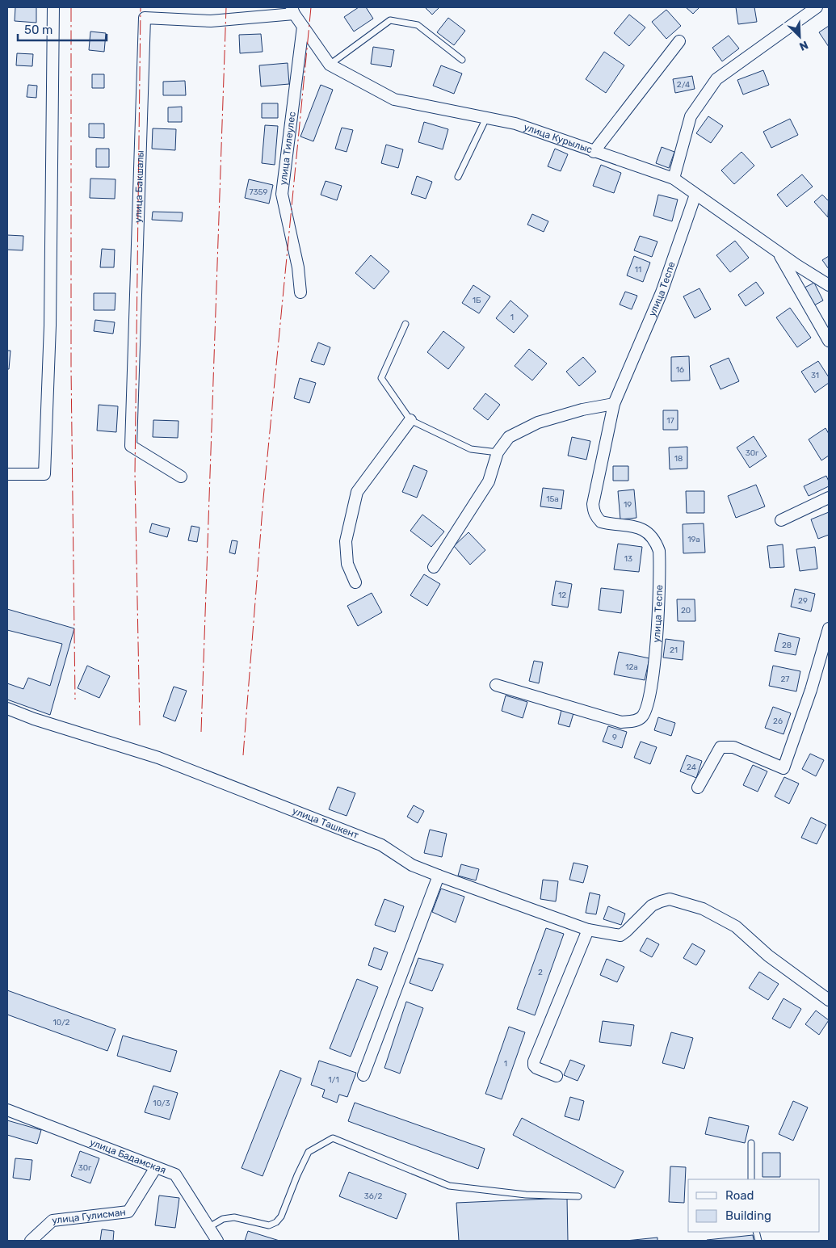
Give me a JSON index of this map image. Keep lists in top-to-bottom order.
{
  "streets": {
    "street": [
      "улица Курылыс",
      "улица Тилеулес",
      "улица Бакшалы",
      "улица Теспе",
      "улица Ташкент",
      "улица Бадамская",
      "улица Гулисман"
    ]
  },
  "crossings": [
    ["улица Курылыс", "улица Тилеулес"],
    ["улица Курылыс", "улица Бакшалы"],
    ["улица Курылыс", "улица Теспе"],
    ["улица Бадамская", "улица Гулисман"]
  ],
  "house_numbers": [
    "2/4",
    "7359",
    "11",
    "1Б",
    "1",
    "16",
    "31",
    "17",
    "30г",
    "18",
    "15а",
    "19",
    "19а",
    "13",
    "12",
    "29",
    "20",
    "28",
    "21",
    "12а",
    "27",
    "26",
    "9",
    "24",
    "2",
    "10/2",
    "1",
    "1/1",
    "10/3",
    "30г",
    "36/2"
  ],
  "legend": ["Road", "Building"],
  "scale_bar": "50 m",
  "north": "bottom right"
}
